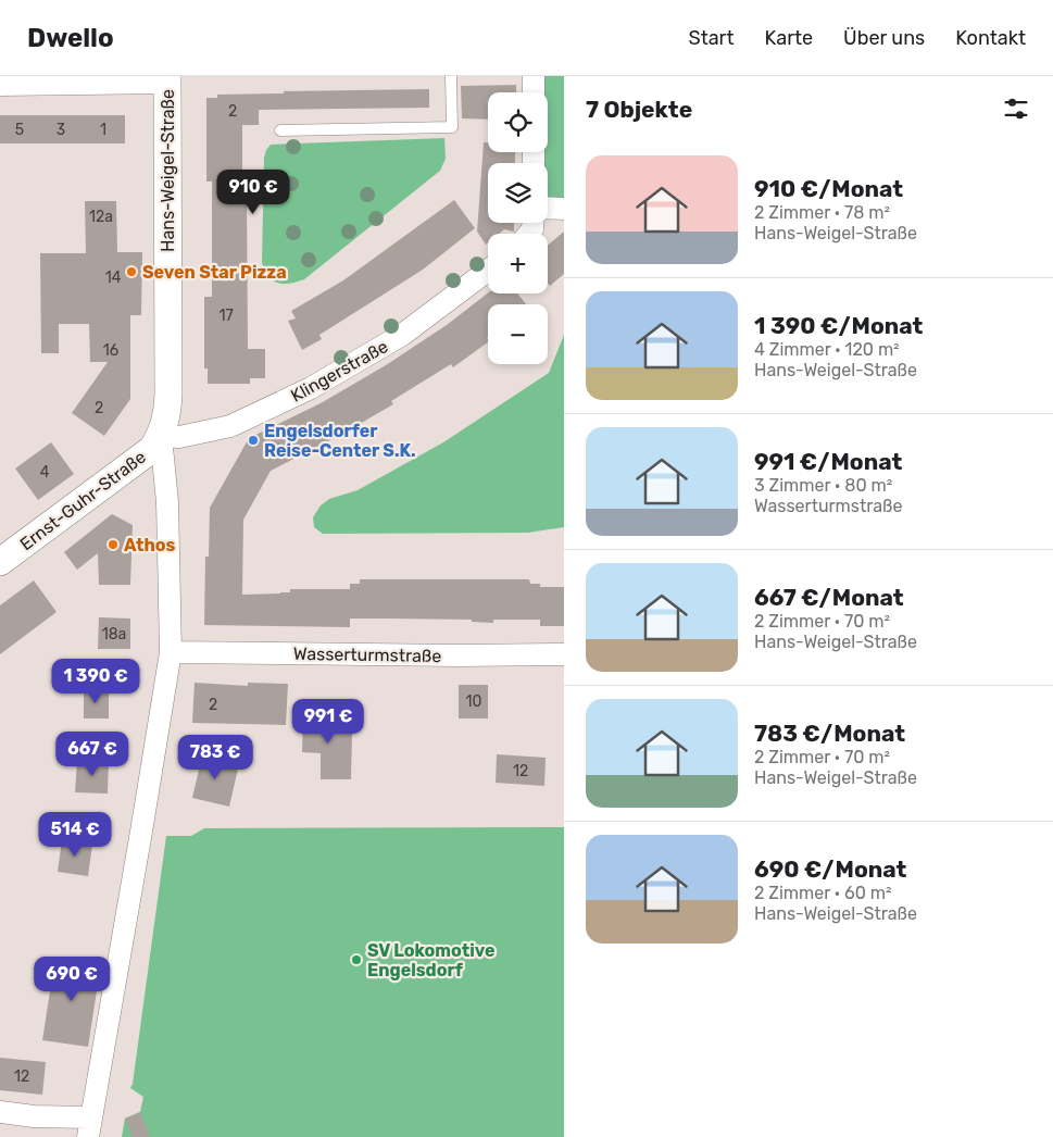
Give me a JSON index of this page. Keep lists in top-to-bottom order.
{
  "streets": {
    "street": [
      "Hans-Weigel-Straße",
      "Klingerstraße",
      "Ernst-Guhr-Straße",
      "Wasserturmstraße"
    ]
  },
  "crossings": [
    ["Hans-Weigel-Straße", "Klingerstraße"],
    ["Hans-Weigel-Straße", "Ernst-Guhr-Straße"],
    ["Hans-Weigel-Straße", "Wasserturmstraße"],
    ["Klingerstraße", "Ernst-Guhr-Straße"]
  ],
  "places": [
    "Seven Star Pizza",
    "Engelsdorfer Reise-Center S.K.",
    "Athos",
    "SV Lokomotive Engelsdorf"
  ],
  "house_numbers": [
    "2",
    "5",
    "3",
    "1",
    "12a",
    "14",
    "17",
    "16",
    "2",
    "4",
    "18a",
    "10",
    "2",
    "12",
    "12"
  ],
  "page": {
    "header": "Dwello",
    "nav": [
      "Start",
      "Karte",
      "Über uns",
      "Kontakt"
    ],
    "heading": "7 Objekte",
    "map_buttons": ["+", "−"],
    "list": [
      {
        "name": "910 €/Monat",
        "note": "2 Zimmer · 78 m² · Hans-Weigel-Straße"
      },
      {
        "name": "1 390 €/Monat",
        "note": "4 Zimmer · 120 m² · Hans-Weigel-Straße"
      },
      {
        "name": "991 €/Monat",
        "note": "3 Zimmer · 80 m² · Wasserturmstraße"
      },
      {
        "name": "667 €/Monat",
        "note": "2 Zimmer · 70 m² · Hans-Weigel-Straße"
      },
      {
        "name": "783 €/Monat",
        "note": "2 Zimmer · 70 m² · Hans-Weigel-Straße"
      },
      {
        "name": "690 €/Monat",
        "note": "2 Zimmer · 60 m² · Hans-Weigel-Straße"
      }
    ],
    "price": [
      "910 €",
      "1 390 €",
      "991 €",
      "667 €",
      "783 €",
      "514 €",
      "690 €"
    ]
  }
}
